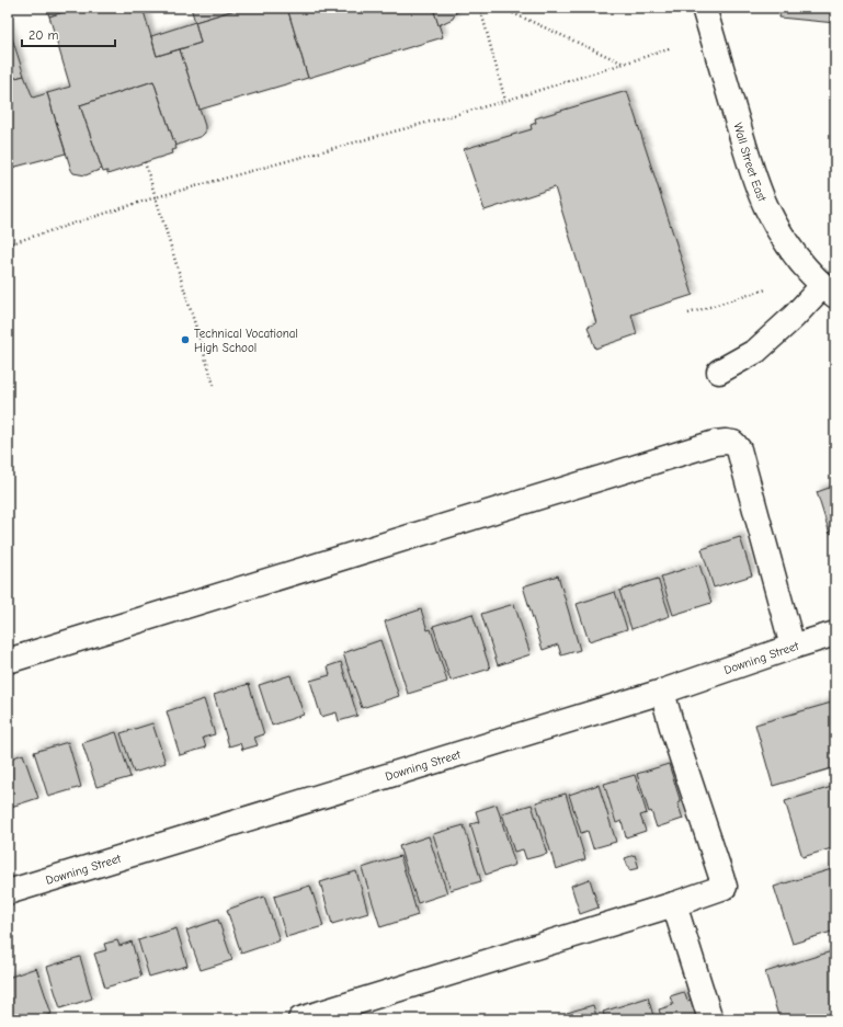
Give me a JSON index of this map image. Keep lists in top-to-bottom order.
{
  "streets": {
    "street": ["Wall Street East", "Downing Street"]
  },
  "places": ["Technical Vocational High School"],
  "scale_bar": "20 m"
}
